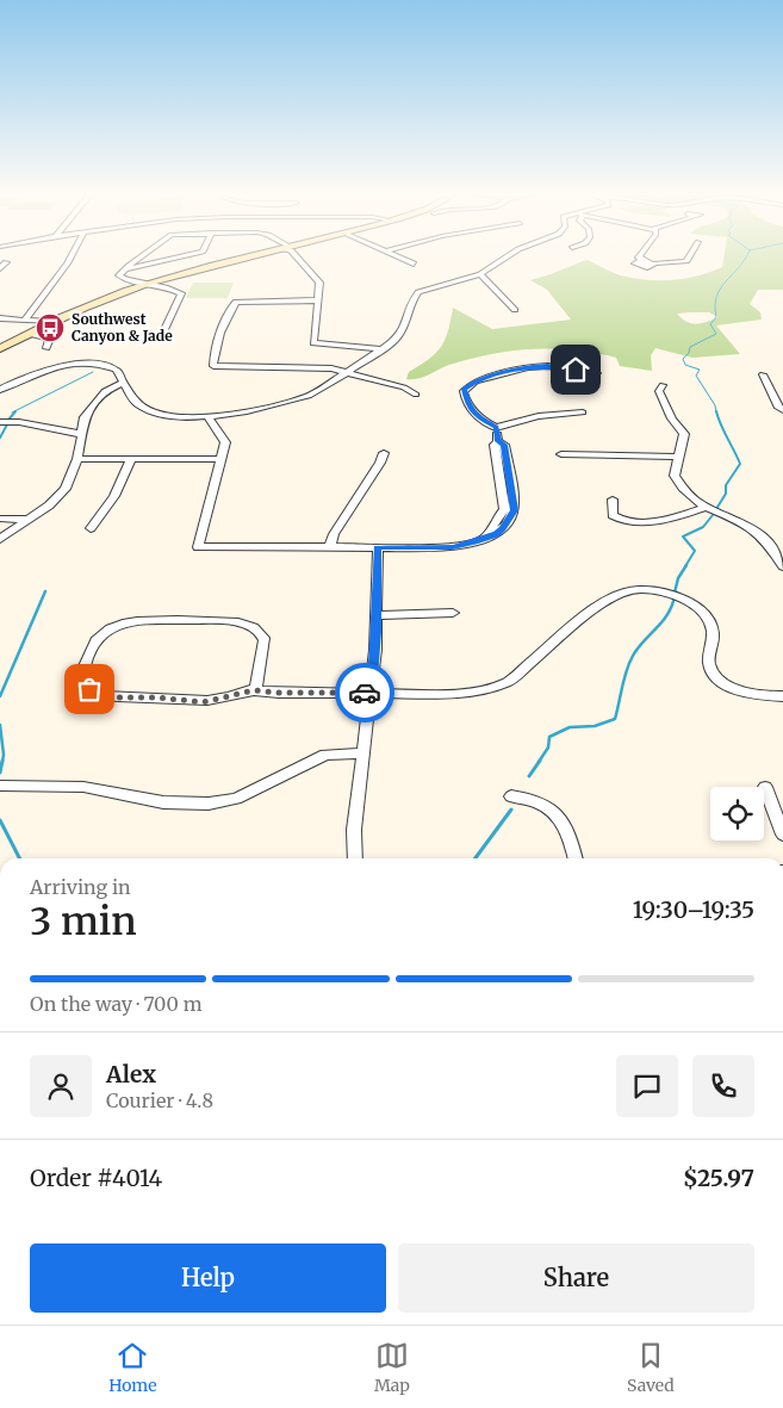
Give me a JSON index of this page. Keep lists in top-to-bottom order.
{
  "places": {
    "bus stop": ["Southwest Canyon & Jade"]
  },
  "page": {
    "heading": ["3 min", "Arriving in", "19:30–19:35"],
    "panel": [
      "Alex",
      "Courier · 4.8",
      "Order #4014",
      "$25.97"
    ],
    "bar": "On the way · 700 m",
    "buttons": ["Help", "Share"],
    "tabs": ["Home", "Map", "Saved"]
  }
}
